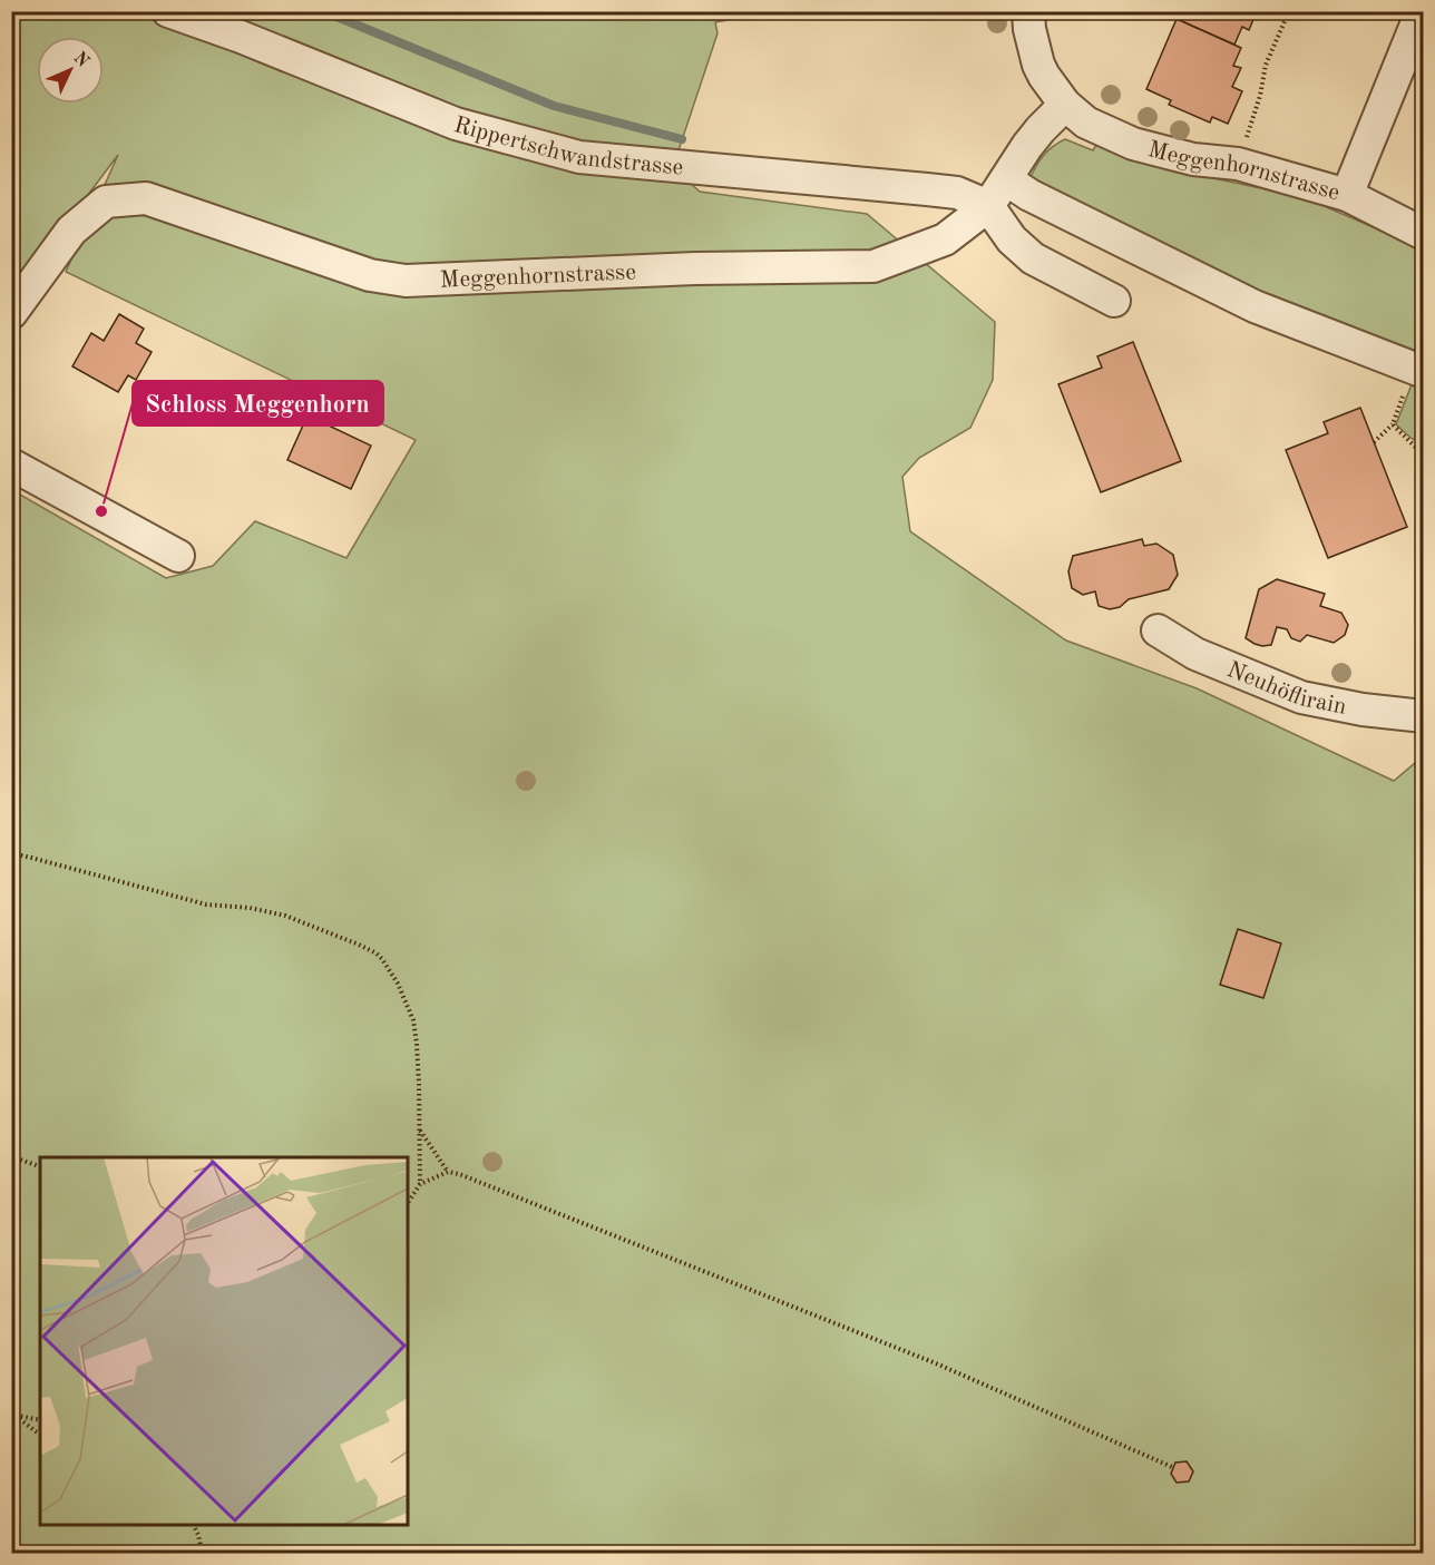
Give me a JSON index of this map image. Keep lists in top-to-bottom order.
{
  "streets": {
    "street": ["Rippertschwandstrasse", "Meggenhornstrasse", "Neuhöflirain"]
  },
  "crossings": [
    ["Rippertschwandstrasse", "Meggenhornstrasse"]
  ],
  "places": ["Schloss Meggenhorn"],
  "north": "top right"
}
